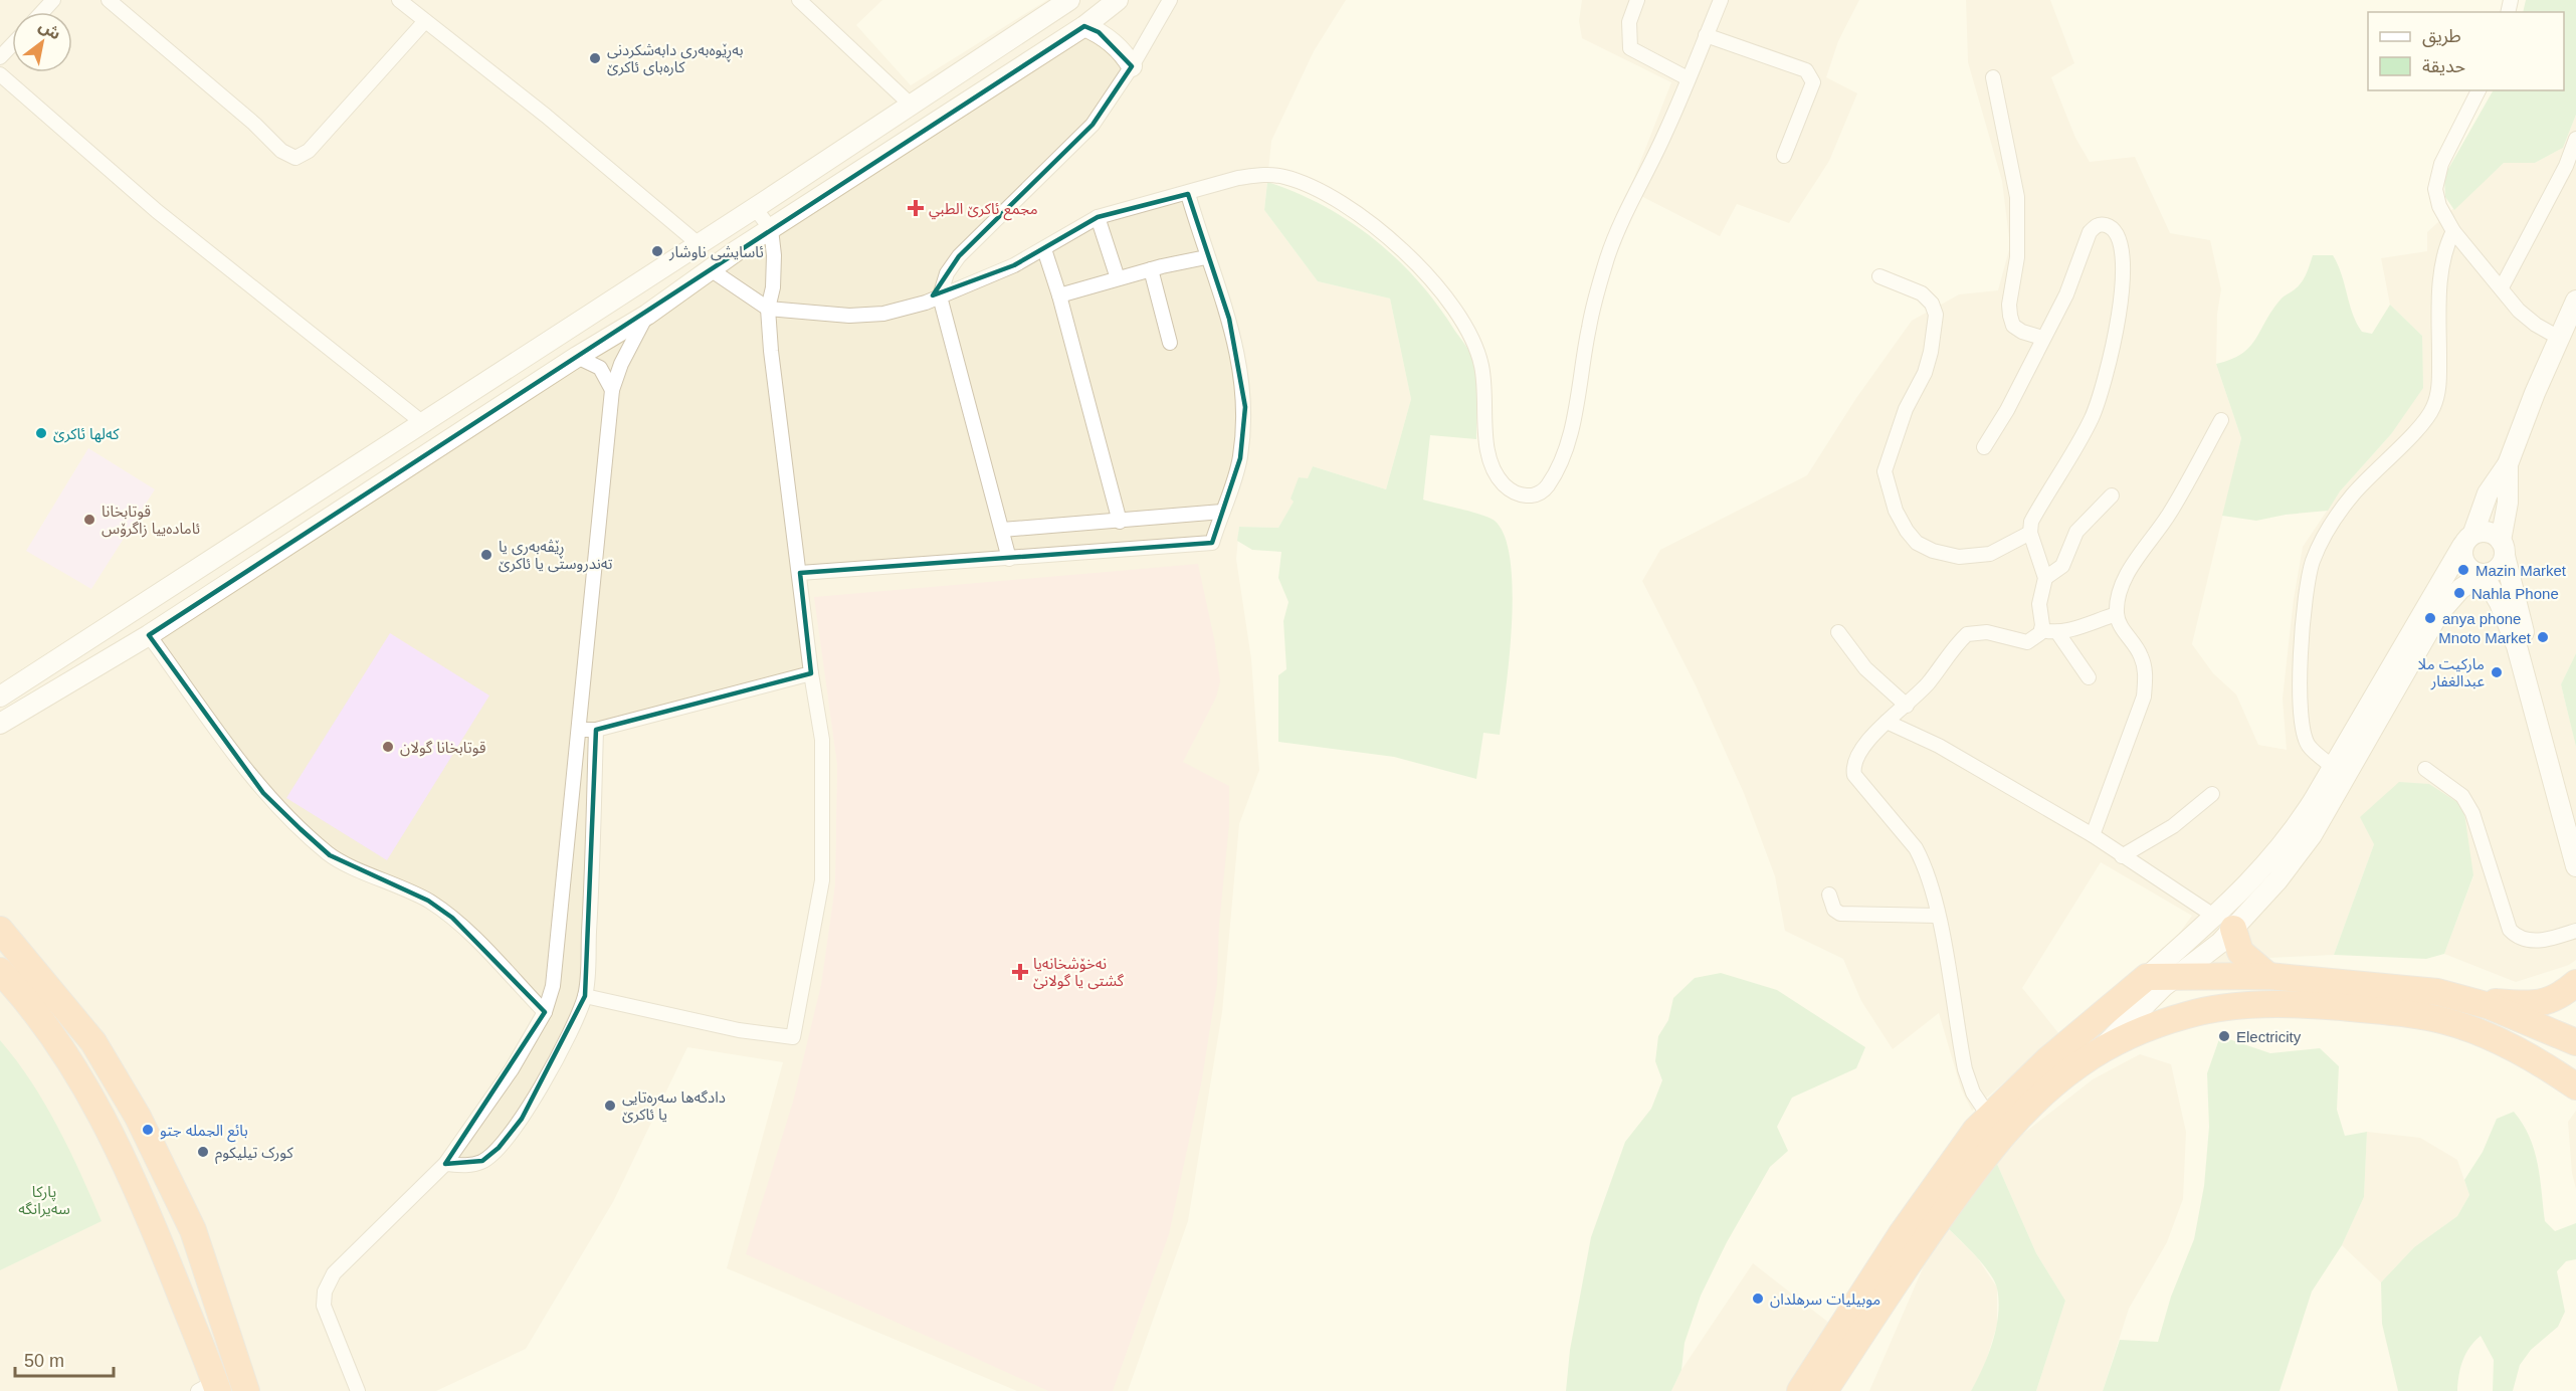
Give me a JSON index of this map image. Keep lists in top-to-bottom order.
{
  "parks": ["پارکا سەیرانگه"],
  "places": {
    "other": [
      "بەڕێوەبەری دابەشکردنی کارەبای ئاکرێ",
      "ئاسايشى ناوشار",
      "کەلها ئاکرێ",
      "قوتابخانا ئامادەییا زاگرۆس",
      "ڕێڤەبەری یا تەندروستی یا ئاکرێ",
      "Mazin Market",
      "Nahla Phone",
      "anya phone",
      "Mnoto Market",
      "ماركيت ملا عبدالغفار",
      "قوتابخانا گولان",
      "Electricity",
      "دادگەها سەرەتایی یا ئاکرێ",
      "بائع الجملە جتو",
      "کورک تيليكوم",
      "موبيليات سرهلدان"
    ],
    "health": ["مجمع ئاکرێ الطبي", "نەخۆشخانەیا گشتی یا گولانێ"]
  },
  "legend": ["طريق", "حديقة"],
  "scale_bar": "50 m",
  "north": "top right"
}
